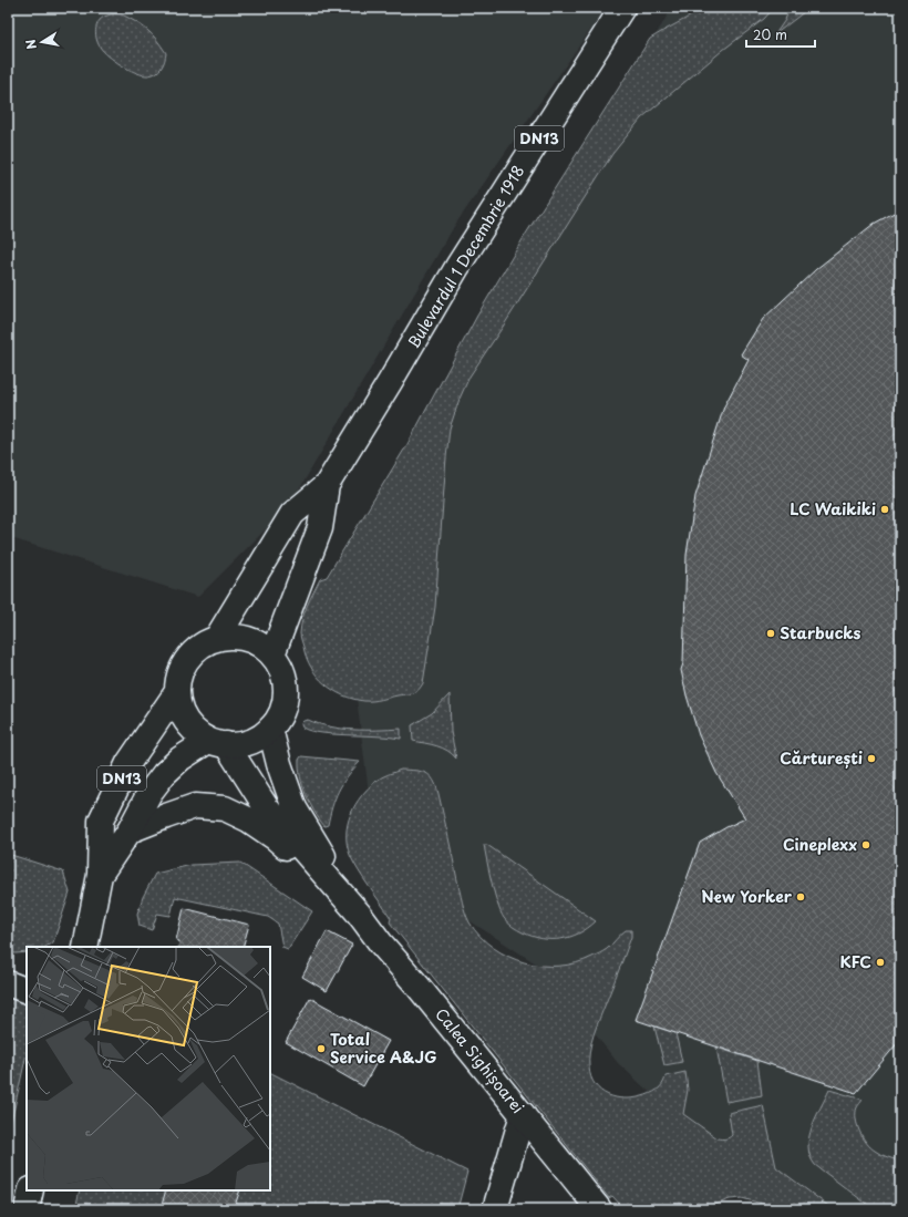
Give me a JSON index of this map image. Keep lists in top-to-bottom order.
{
  "streets": {
    "main road": ["DN13", "Bulevardul 1 Decembrie 1918", "Calea Sighișoarei"]
  },
  "crossings": [
    ["Bulevardul 1 Decembrie 1918", "Calea Sighișoarei"]
  ],
  "places": [
    "LC Waikiki",
    "Starbucks",
    "Cărturești",
    "Cineplexx",
    "New Yorker",
    "KFC",
    "Total Service A&JG"
  ],
  "scale_bar": "20 m",
  "north": "left"
}
